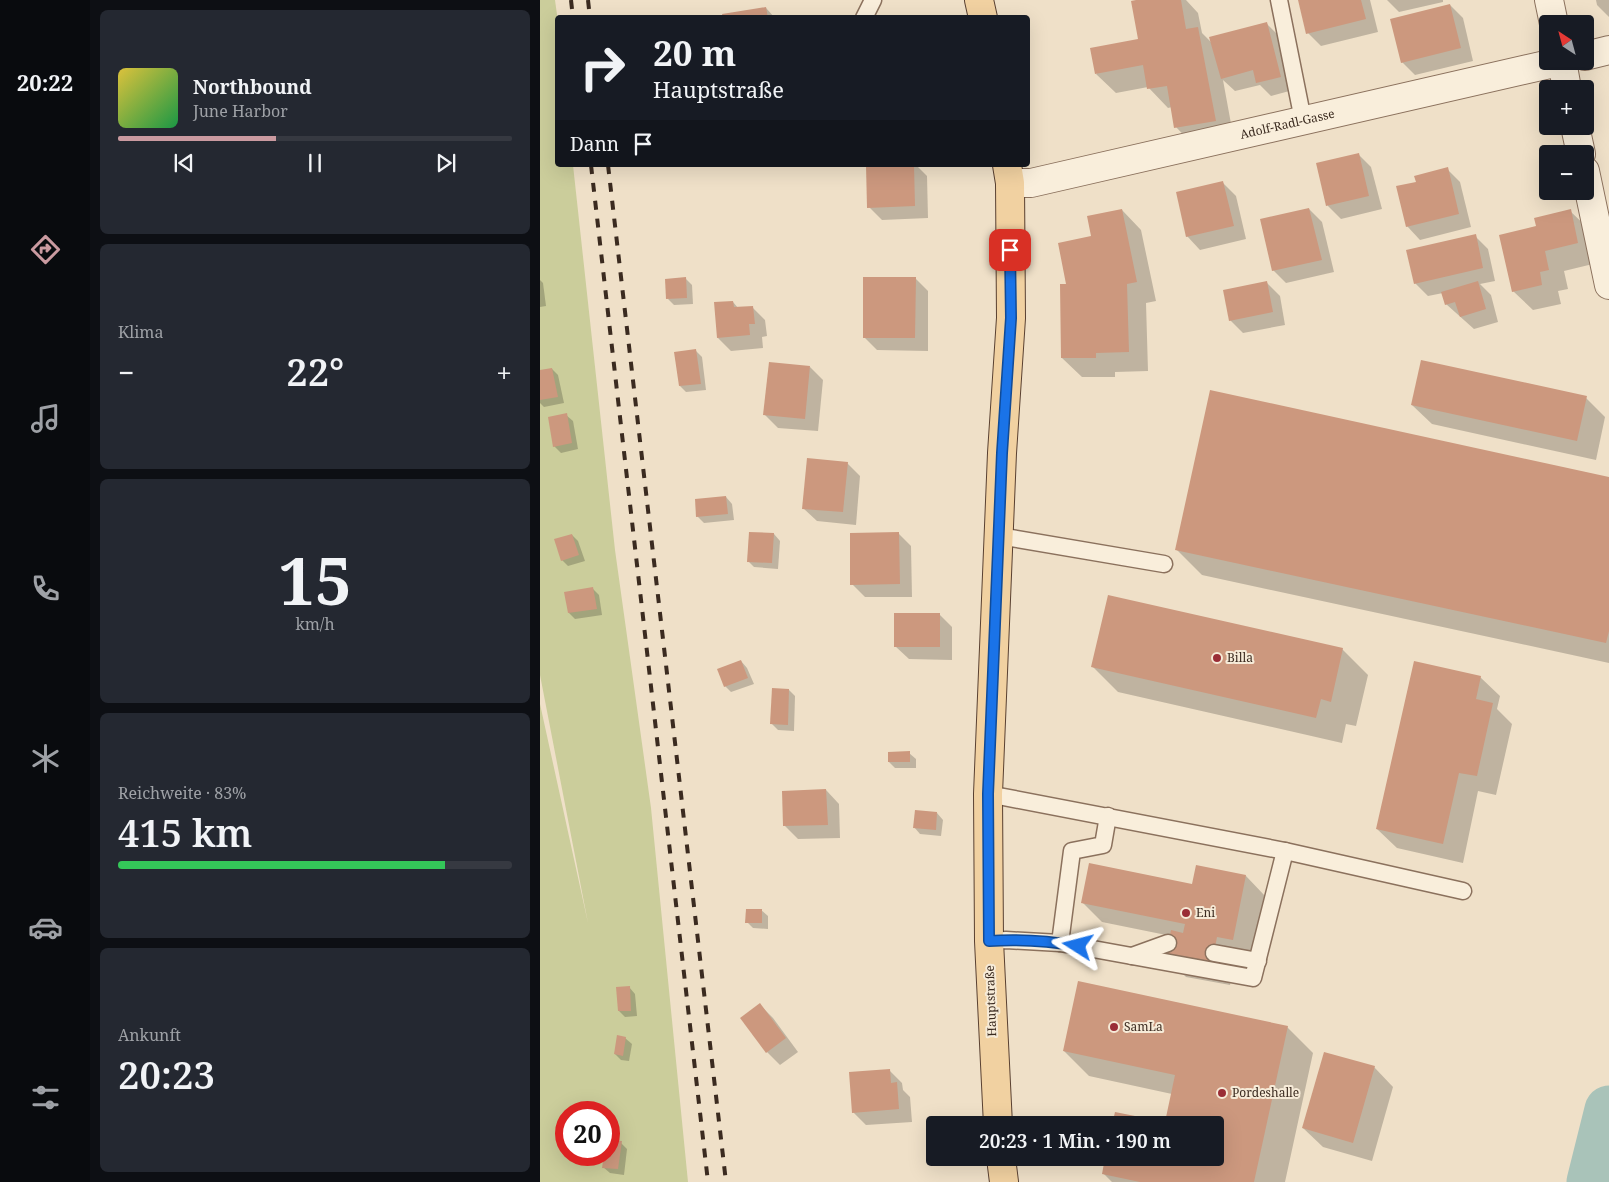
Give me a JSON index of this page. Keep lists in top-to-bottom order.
{
  "streets": {
    "main road": ["Hauptstraße"],
    "street": ["Adolf-Radl-Gasse"]
  },
  "crossings": [
    ["Adolf-Radl-Gasse", "Hauptstraße"]
  ],
  "places": [
    "Billa",
    "Eni",
    "SamLa",
    "Pordeshalle"
  ],
  "north": "top left",
  "page": {
    "tabs": "20:22",
    "map_buttons": ["+", "−"],
    "turn": ["20 m", "Hauptstraße"],
    "song": ["Northbound", "June Harbor"],
    "then": "Dann",
    "tile": [
      "Klima",
      ["15", "km/h"],
      ["Reichweite · 83%", "415 km"],
      ["Ankunft", "20:23"]
    ],
    "heat": ["−", "22°", "+"],
    "limit": "20",
    "trip": "20:23 · 1 Min. · 190 m"
  }
}
